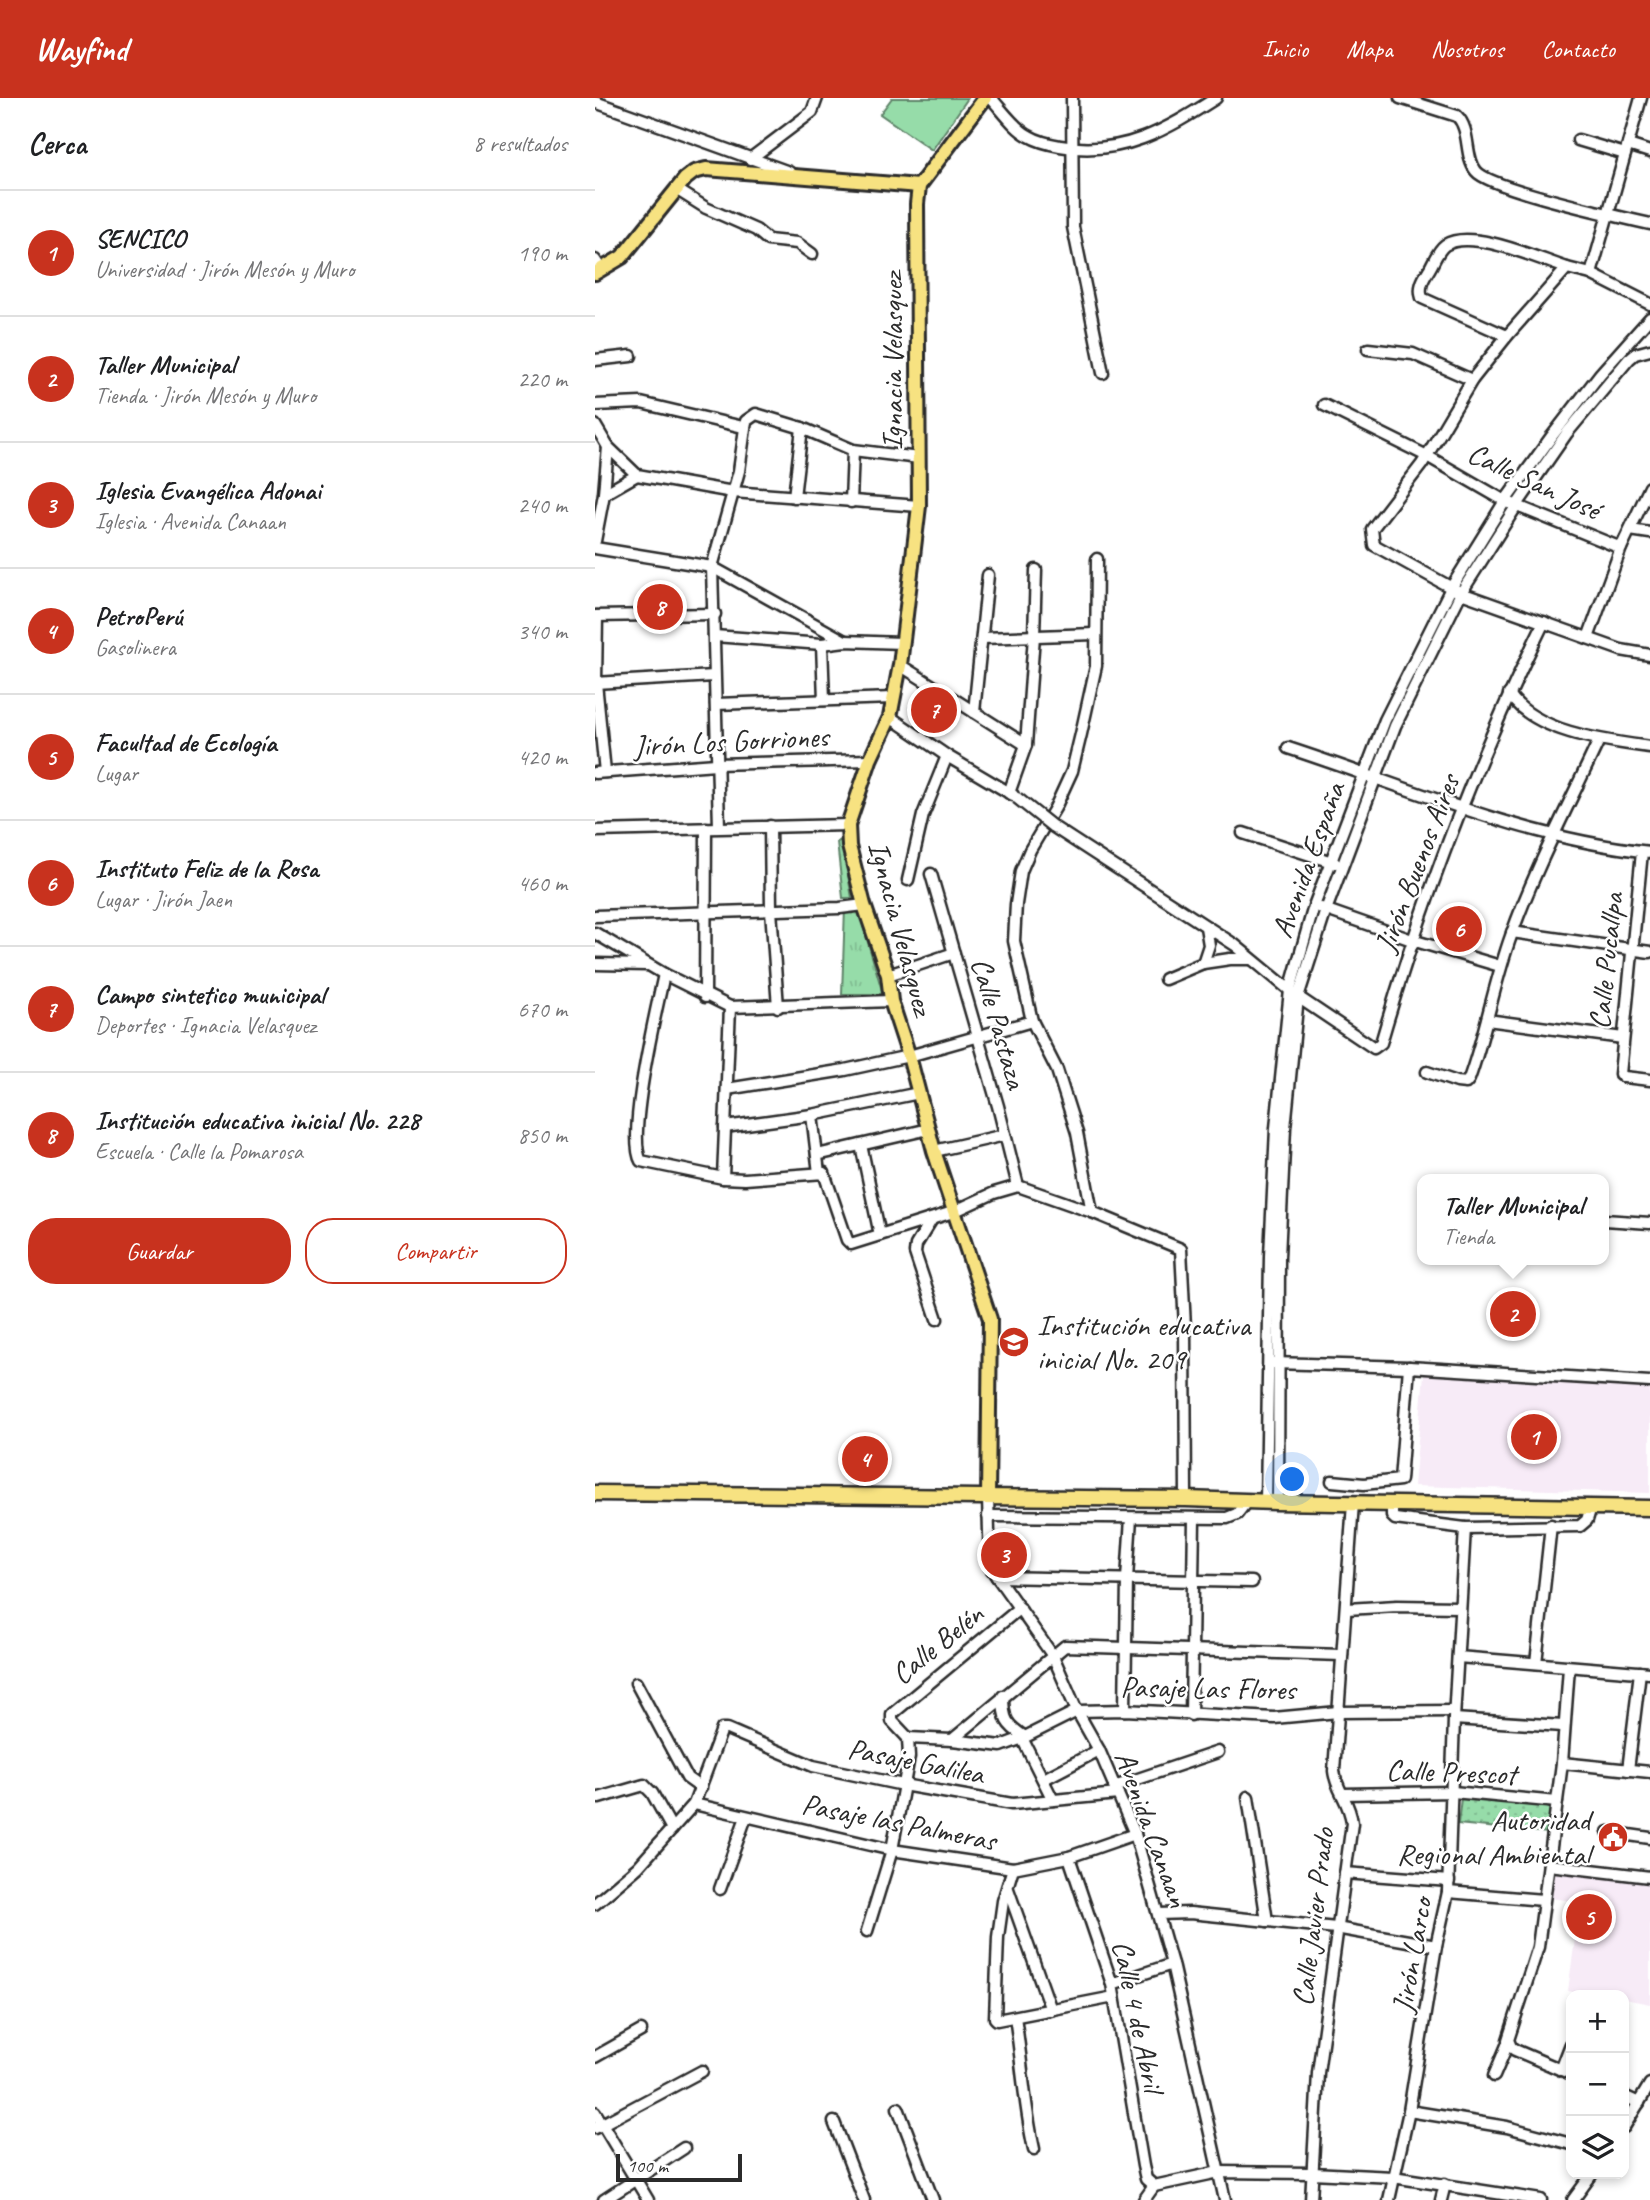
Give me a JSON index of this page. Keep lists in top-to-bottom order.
{
  "streets": {
    "main road": ["Ignacia Velasquez"],
    "street": [
      "Calle San José",
      "Jirón Los Gorriones",
      "Avenida España",
      "Jirón Buenos Aires",
      "Calle Pucallpa",
      "Calle Pastaza",
      "Calle Belén",
      "Pasaje Las Flores",
      "Pasaje Galilea",
      "Calle Prescot",
      "Pasaje las Palmeras",
      "Avenida Canaan",
      "Calle Javier Prado",
      "Jirón Larco",
      "Calle 4 de Abril"
    ]
  },
  "crossings": [
    ["Ignacia Velasquez", "Jirón Los Gorriones"],
    ["Ignacia Velasquez", "Avenida Canaan"],
    ["Calle San José", "Avenida España"],
    ["Avenida España", "Jirón Buenos Aires"],
    ["Calle Belén", "Avenida Canaan"],
    ["Pasaje Las Flores", "Avenida Canaan"],
    ["Pasaje Las Flores", "Calle Javier Prado"],
    ["Pasaje Las Flores", "Jirón Larco"],
    ["Pasaje Galilea", "Avenida Canaan"],
    ["Calle Prescot", "Calle Javier Prado"],
    ["Calle Prescot", "Jirón Larco"],
    ["Pasaje las Palmeras", "Avenida Canaan"],
    ["Pasaje las Palmeras", "Calle 4 de Abril"]
  ],
  "places": {
    "school or university": ["Institución educativa inicial No. 209"],
    "public building": ["Autoridad Regional Ambiental"]
  },
  "scale_bar": "100 m",
  "page": {
    "header": "Wayfind",
    "nav": [
      "Inicio",
      "Mapa",
      "Nosotros",
      "Contacto"
    ],
    "heading": ["Cerca", "8 resultados"],
    "list": [
      {
        "mark": "1",
        "name": "SENCICO",
        "note": "Universidad · Jirón Mesón y Muro",
        "value": "190 m"
      },
      {
        "mark": "2",
        "name": "Taller Municipal",
        "note": "Tienda · Jirón Mesón y Muro",
        "value": "220 m"
      },
      {
        "mark": "3",
        "name": "Iglesia Evangélica Adonai",
        "note": "Iglesia · Avenida Canaan",
        "value": "240 m"
      },
      {
        "mark": "4",
        "name": "PetroPerú",
        "note": "Gasolinera",
        "value": "340 m"
      },
      {
        "mark": "5",
        "name": "Facultad de Ecología",
        "note": "Lugar",
        "value": "420 m"
      },
      {
        "mark": "6",
        "name": "Instituto Feliz de la Rosa",
        "note": "Lugar · Jirón Jaen",
        "value": "460 m"
      },
      {
        "mark": "7",
        "name": "Campo sintetico municipal",
        "note": "Deportes · Ignacia Velasquez",
        "value": "670 m"
      },
      {
        "mark": "8",
        "name": "Institución educativa inicial No. 228",
        "note": "Escuela · Calle la Pomarosa",
        "value": "850 m"
      }
    ],
    "pins": [
      "8",
      "7",
      "6",
      "2",
      "1",
      "4",
      "3",
      "5"
    ],
    "popup": ["Taller Municipal", "Tienda"],
    "buttons": ["Guardar", "Compartir"],
    "map_buttons": ["+", "−"],
    "scale": "100 m"
  }
}
